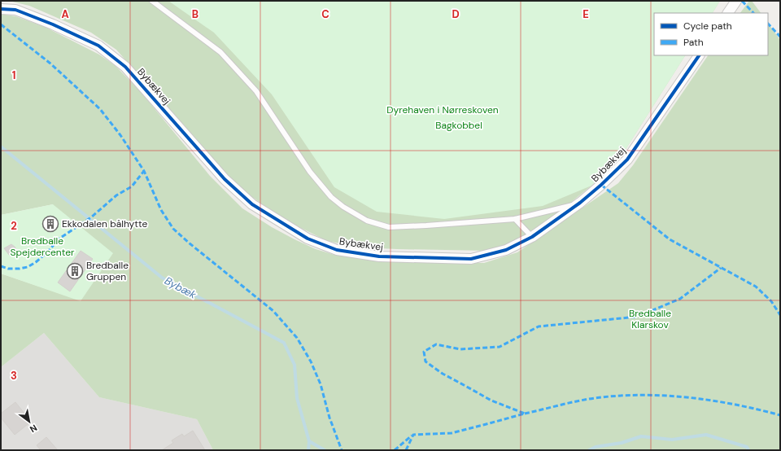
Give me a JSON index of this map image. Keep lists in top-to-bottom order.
{
  "streets": {
    "street": ["Bybækvej"]
  },
  "water": ["Bybæk"],
  "parks": [
    "Dyrehaven i Nørreskoven",
    "Bagkobbel",
    "Bredballe Spejdercenter",
    "Bredballe Klarskov"
  ],
  "places": {
    "building": ["Ekkodalen bålhytte", "Bredballe Gruppen"]
  },
  "legend": ["Cycle path", "Path"],
  "north": "bottom right",
  "grid": {
    "columns": [
      "A",
      "B",
      "C",
      "D",
      "E"
    ],
    "rows": ["1", "2", "3"]
  }
}
